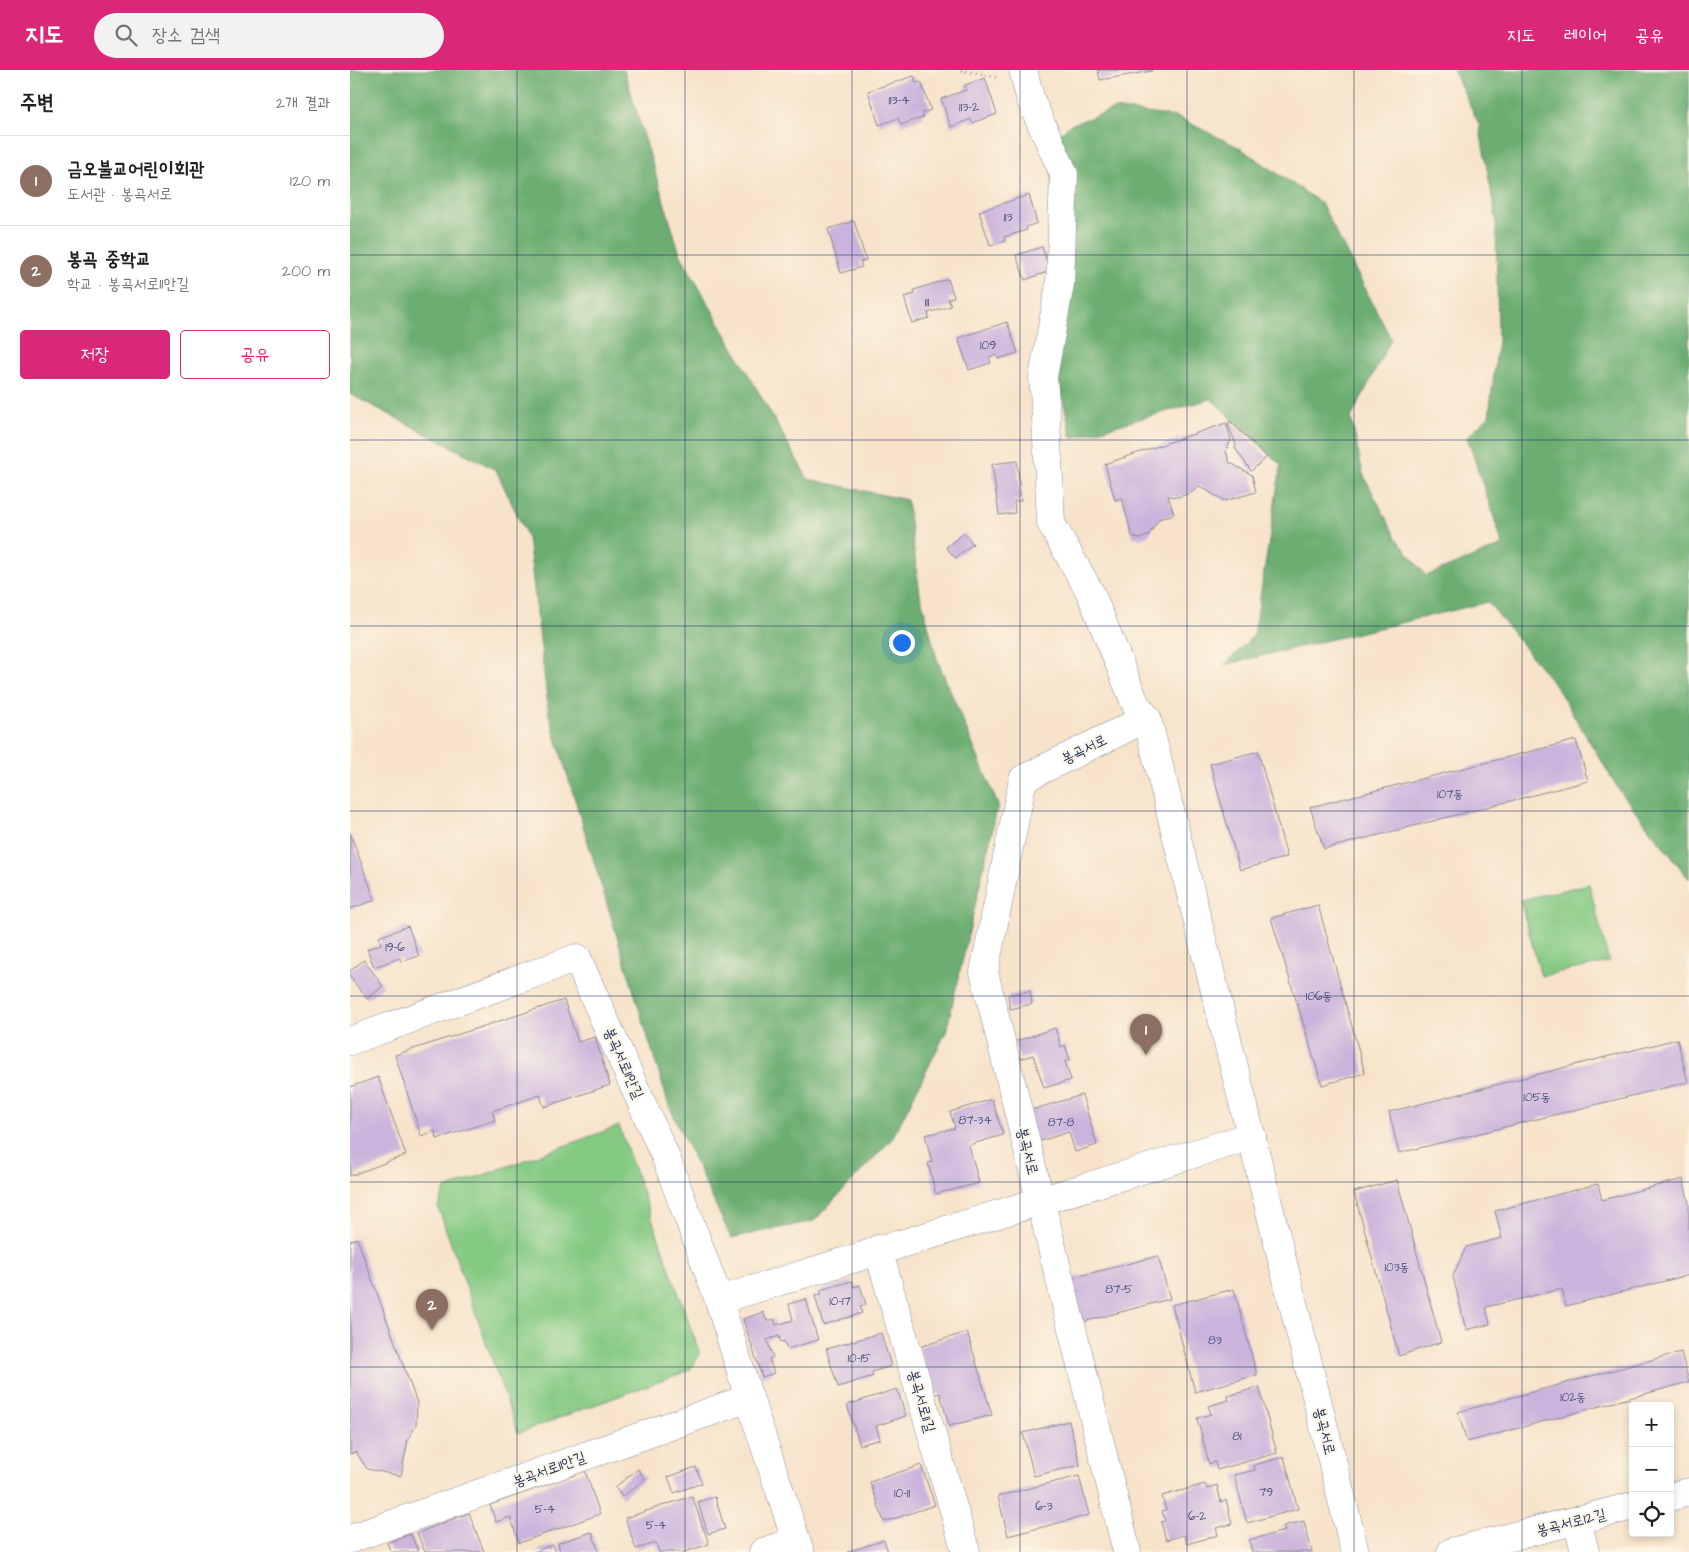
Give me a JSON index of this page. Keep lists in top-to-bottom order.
{
  "streets": {
    "street": [
      "봉곡서로",
      "봉곡서로11안길",
      "봉곡서로11길",
      "봉곡서로12길"
    ]
  },
  "house_numbers": [
    "113-4",
    "113-2",
    "113",
    "111",
    "109",
    "107동",
    "19-6",
    "106동",
    "105동",
    "87-34",
    "87-8",
    "103동",
    "87-5",
    "10-17",
    "83",
    "10-15",
    "102동",
    "81",
    "79",
    "10-11",
    "6-3",
    "5-4",
    "6-2",
    "5-4"
  ],
  "page": {
    "header": "지도",
    "search": "장소 검색",
    "nav": ["지도", "레이어", "공유"],
    "heading": ["주변", "2개 결과"],
    "list": [
      {
        "mark": "1",
        "name": "금오불교어린이회관",
        "note": "도서관 · 봉곡서로",
        "value": "120 m"
      },
      {
        "mark": "2",
        "name": "봉곡 중학교",
        "note": "학교 · 봉곡서로11안길",
        "value": "200 m"
      }
    ],
    "buttons": ["저장", "공유"],
    "pins": ["1", "2"],
    "map_buttons": ["+", "−"]
  }
}
